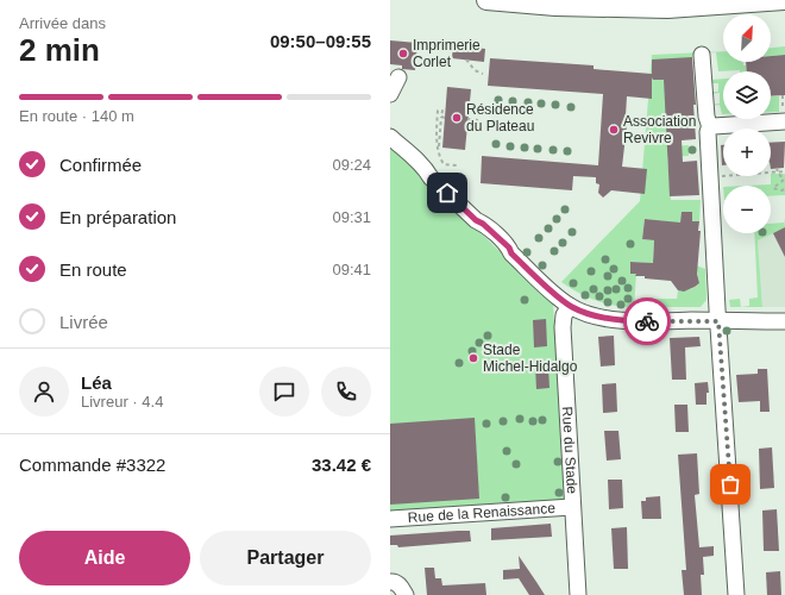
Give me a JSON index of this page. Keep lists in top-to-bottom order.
{
  "streets": {
    "street": ["Rue du Stade", "Rue de la Renaissance"]
  },
  "crossings": [
    ["Rue du Stade", "Rue de la Renaissance"]
  ],
  "places": [
    "Imprimerie Corlet",
    "Résidence du Plateau",
    "Association Revivre",
    "Stade Michel-Hidalgo"
  ],
  "north": "top right",
  "page": {
    "heading": ["2 min", "Arrivée dans", "09:50–09:55"],
    "panel": [
      "Léa",
      "Livreur · 4.4",
      "Commande #3322",
      "33.42 €"
    ],
    "map_buttons": ["+", "−"],
    "bar": "En route · 140 m",
    "list": [
      ["Confirmée", "09:24"],
      ["En préparation", "09:31"],
      ["En route", "09:41"],
      "Livrée"
    ],
    "buttons": ["Aide", "Partager"]
  }
}
